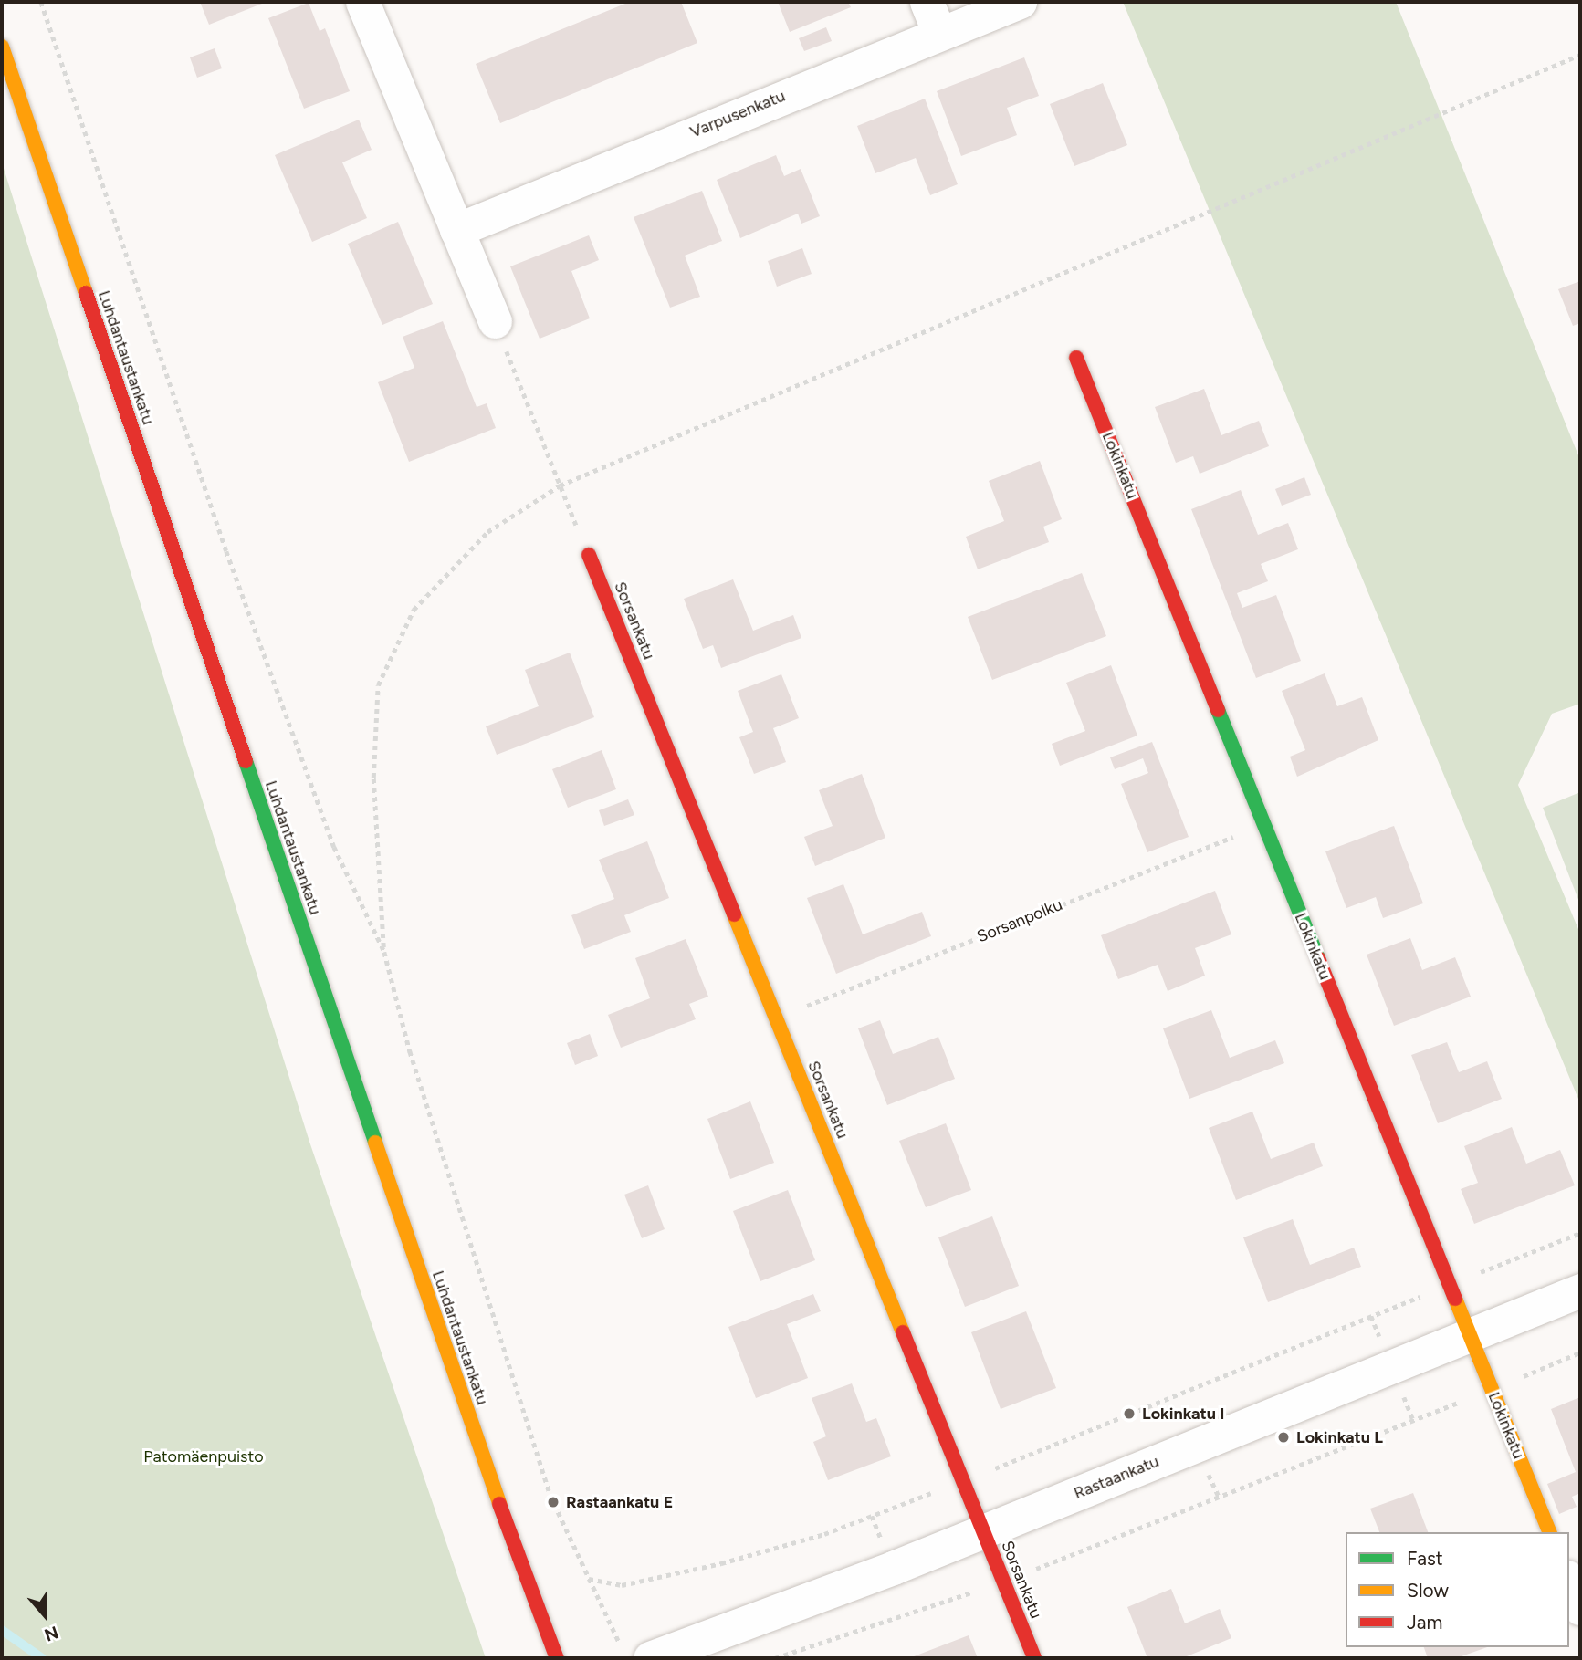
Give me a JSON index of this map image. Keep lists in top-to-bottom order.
{
  "streets": {
    "street": [
      "Varpusenkatu",
      "Luhdantaustankatu",
      "Lokinkatu",
      "Sorsankatu",
      "Rastaankatu"
    ],
    "path": ["Sorsanpolku"]
  },
  "crossings": [
    ["Lokinkatu", "Sorsanpolku"],
    ["Lokinkatu", "Rastaankatu"],
    ["Sorsankatu", "Sorsanpolku"],
    ["Sorsankatu", "Rastaankatu"]
  ],
  "parks": ["Patomäenpuisto"],
  "places": ["Lokinkatu I", "Lokinkatu L", "Rastaankatu E"],
  "legend": ["Fast", "Slow", "Jam"],
  "north": "bottom"
}
